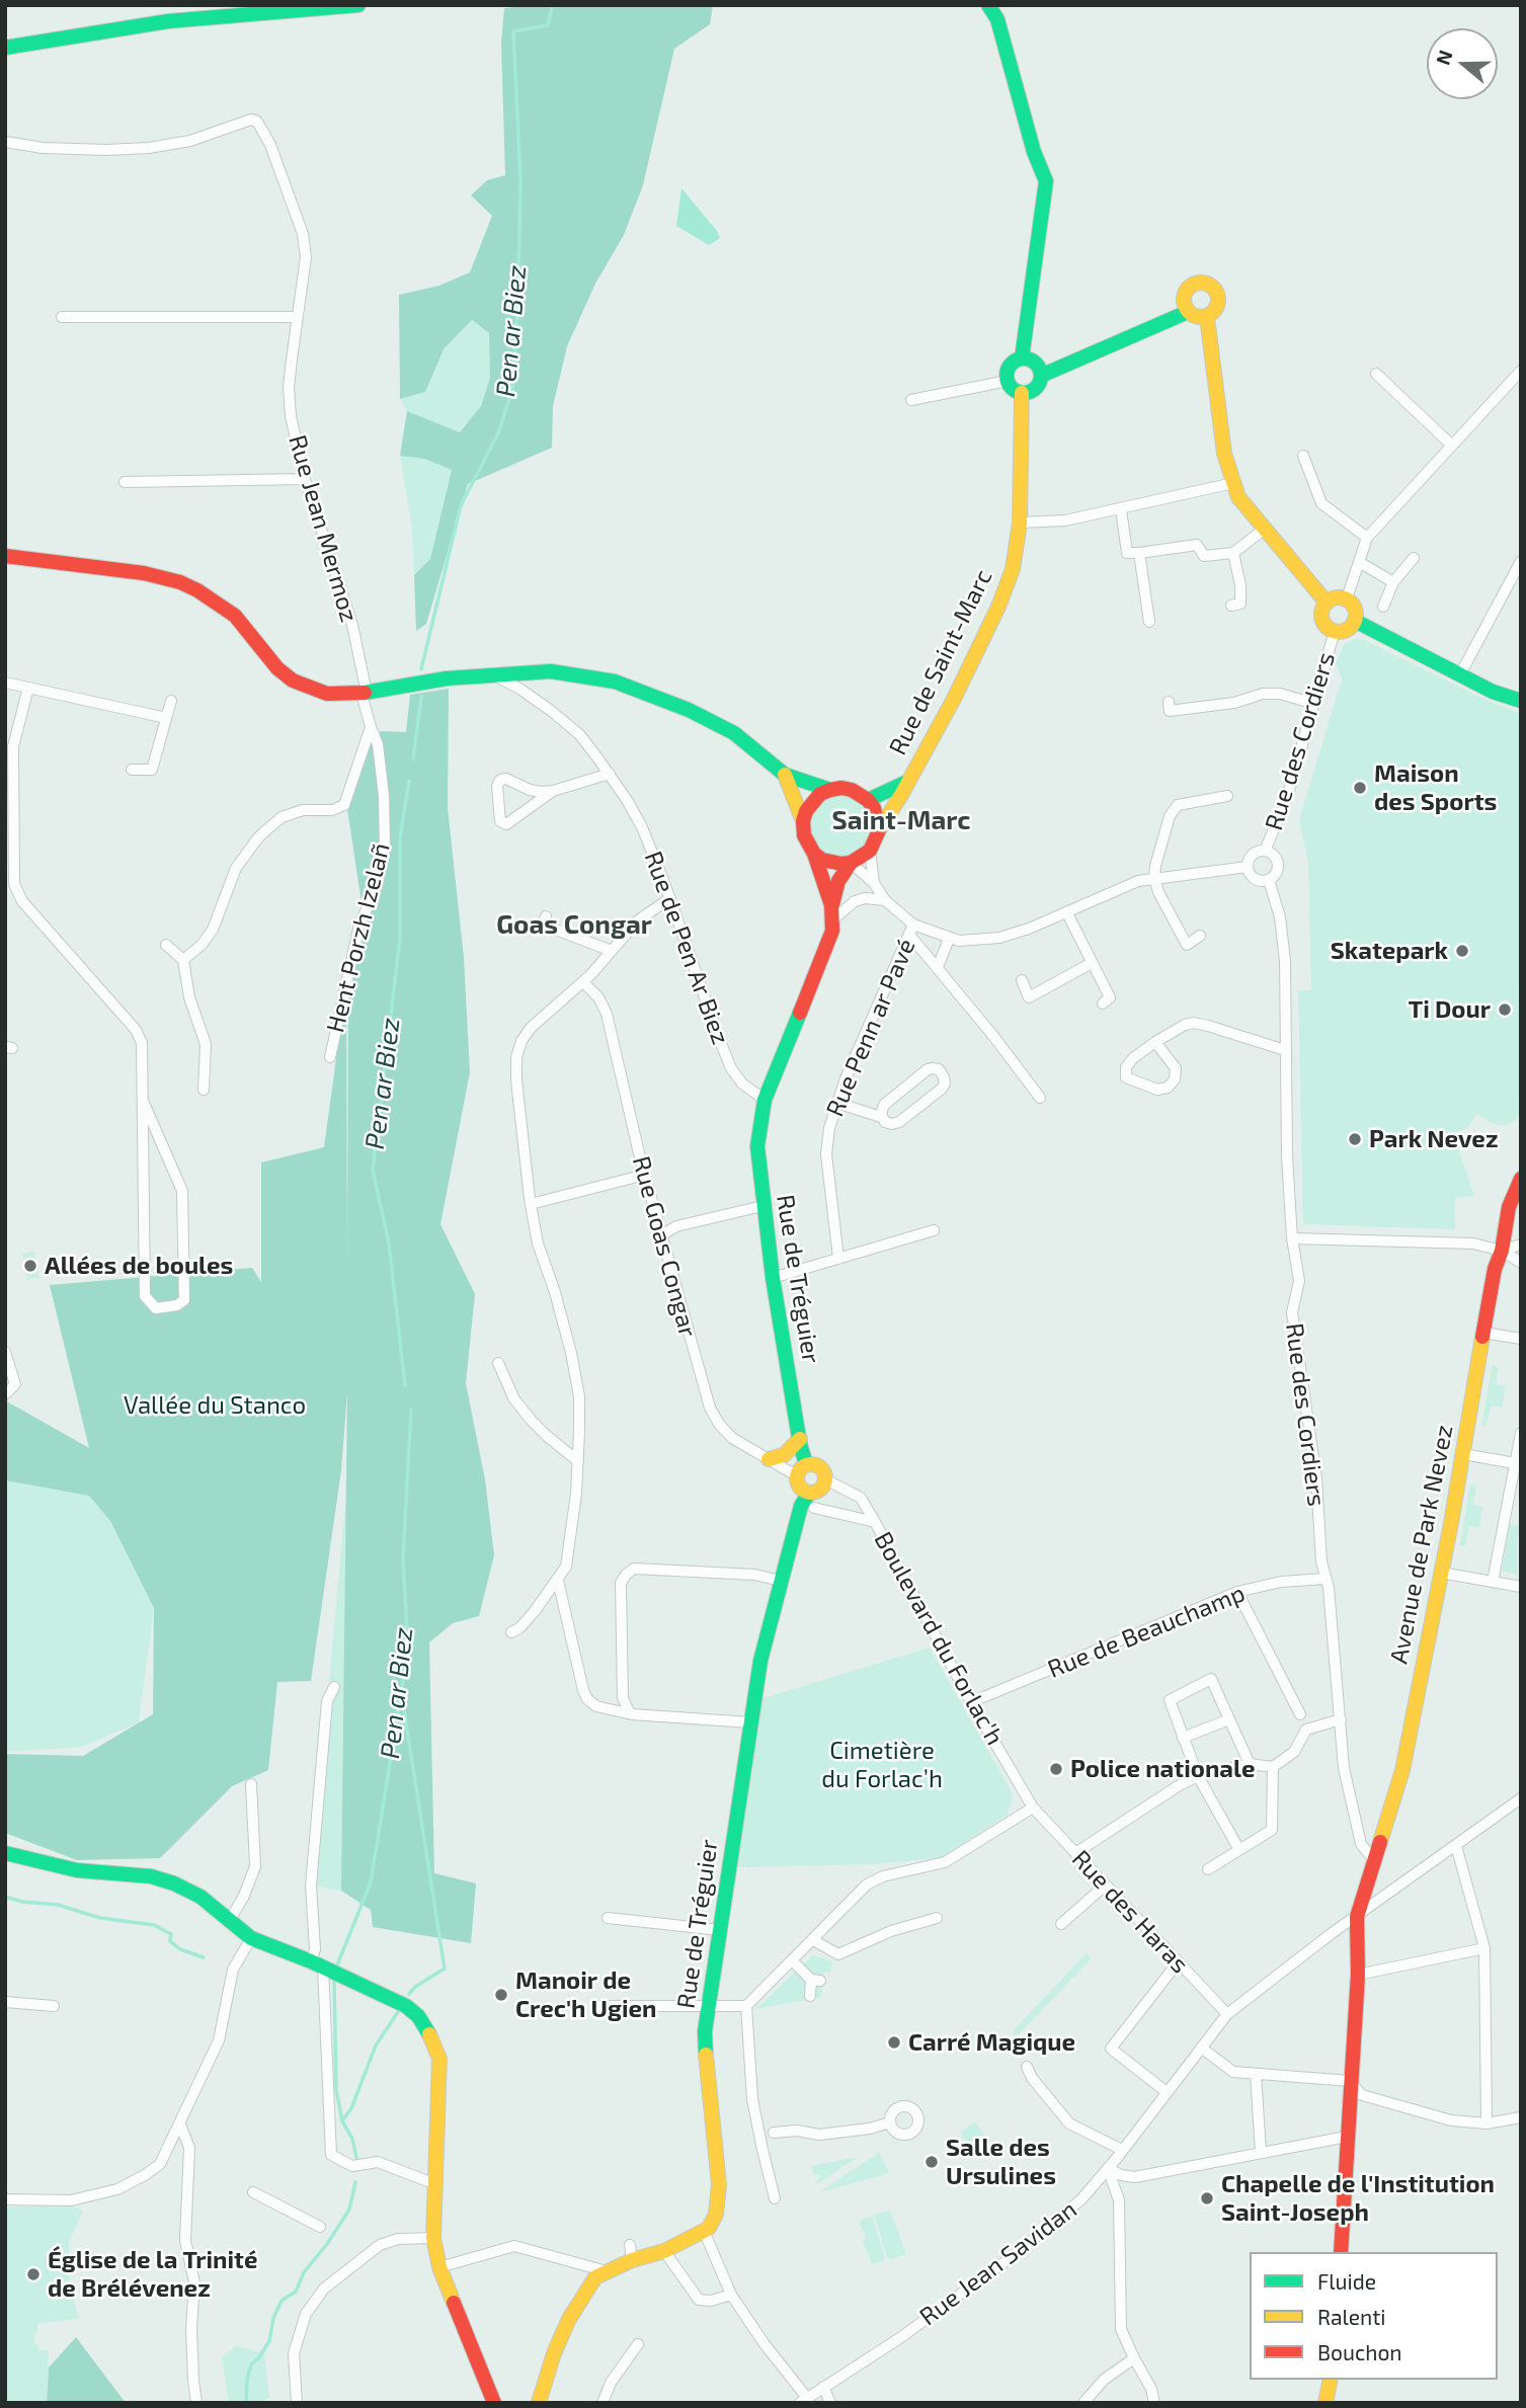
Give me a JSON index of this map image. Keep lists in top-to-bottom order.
{
  "streets": {
    "main road": ["Rue de Saint-Marc", "Rue de Tréguier", "Avenue de Park Nevez"],
    "street": [
      "Rue Jean Mermoz",
      "Rue des Cordiers",
      "Hent Porzh Izelañ",
      "Rue de Pen Ar Biez",
      "Rue Penn ar Pavé",
      "Rue Goas Congar",
      "Rue de Beauchamp",
      "Boulevard du Forlac'h",
      "Rue des Haras",
      "Rue Jean Savidan"
    ]
  },
  "crossings": [
    ["Rue Jean Mermoz", "Hent Porzh Izelañ"],
    ["Rue des Cordiers", "Avenue de Park Nevez"],
    ["Rue des Cordiers", "Rue de Beauchamp"],
    ["Rue de Pen Ar Biez", "Rue de Tréguier"],
    ["Rue Goas Congar", "Rue de Tréguier"],
    ["Rue Goas Congar", "Boulevard du Forlac'h"],
    ["Rue de Tréguier", "Boulevard du Forlac'h"],
    ["Avenue de Park Nevez", "Rue Jean Savidan"],
    ["Rue de Beauchamp", "Boulevard du Forlac'h"],
    ["Boulevard du Forlac'h", "Rue des Haras"],
    ["Rue des Haras", "Rue Jean Savidan"]
  ],
  "districts": ["Saint-Marc", "Goas Congar"],
  "water": ["Pen ar Biez"],
  "parks": ["Vallée du Stanco", "Cimetière du Forlac’h"],
  "places": [
    "Maison des Sports",
    "Skatepark",
    "Ti Dour",
    "Park Nevez",
    "Allées de boules",
    "Police nationale",
    "Manoir de Crec'h Ugien",
    "Carré Magique",
    "Salle des Ursulines",
    "Chapelle de l'Institution Saint-Joseph",
    "Église de la Trinité de Brélévenez"
  ],
  "legend": ["Fluide", "Ralenti", "Bouchon"],
  "north": "left"
}
